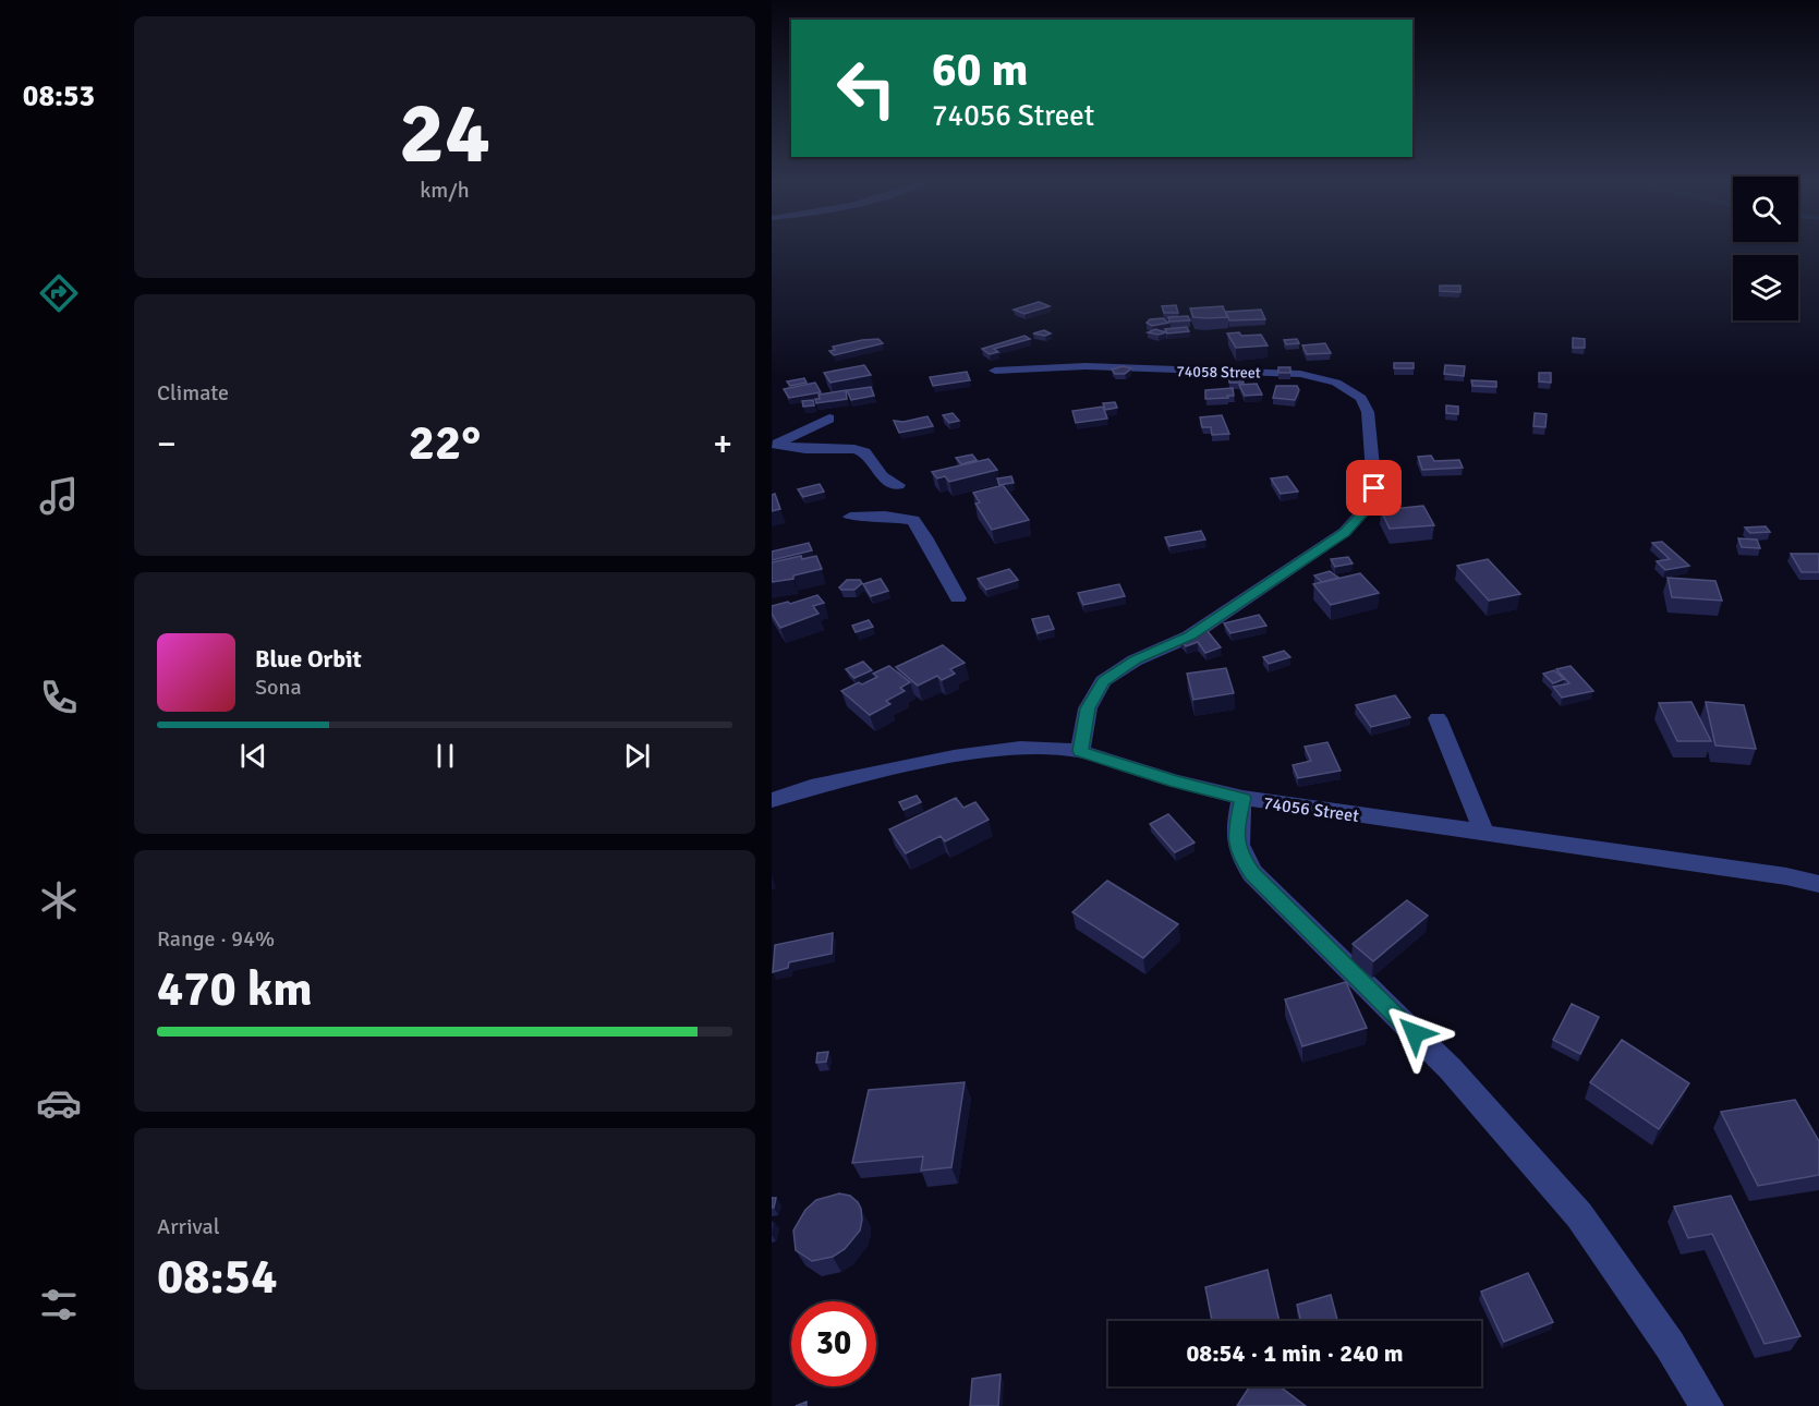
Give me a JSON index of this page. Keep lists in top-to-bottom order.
{
  "streets": {
    "street": ["74058 Street", "74056 Street"]
  },
  "crossings": [
    ["74058 Street", "74056 Street"]
  ],
  "page": {
    "tabs": "08:53",
    "tile": [
      ["24", "km/h"],
      "Climate",
      ["Range · 94%", "470 km"],
      ["Arrival", "08:54"]
    ],
    "turn": ["60 m", "74056 Street"],
    "heat": ["−", "22°", "+"],
    "song": ["Blue Orbit", "Sona"],
    "limit": "30",
    "trip": "08:54 · 1 min · 240 m"
  }
}
